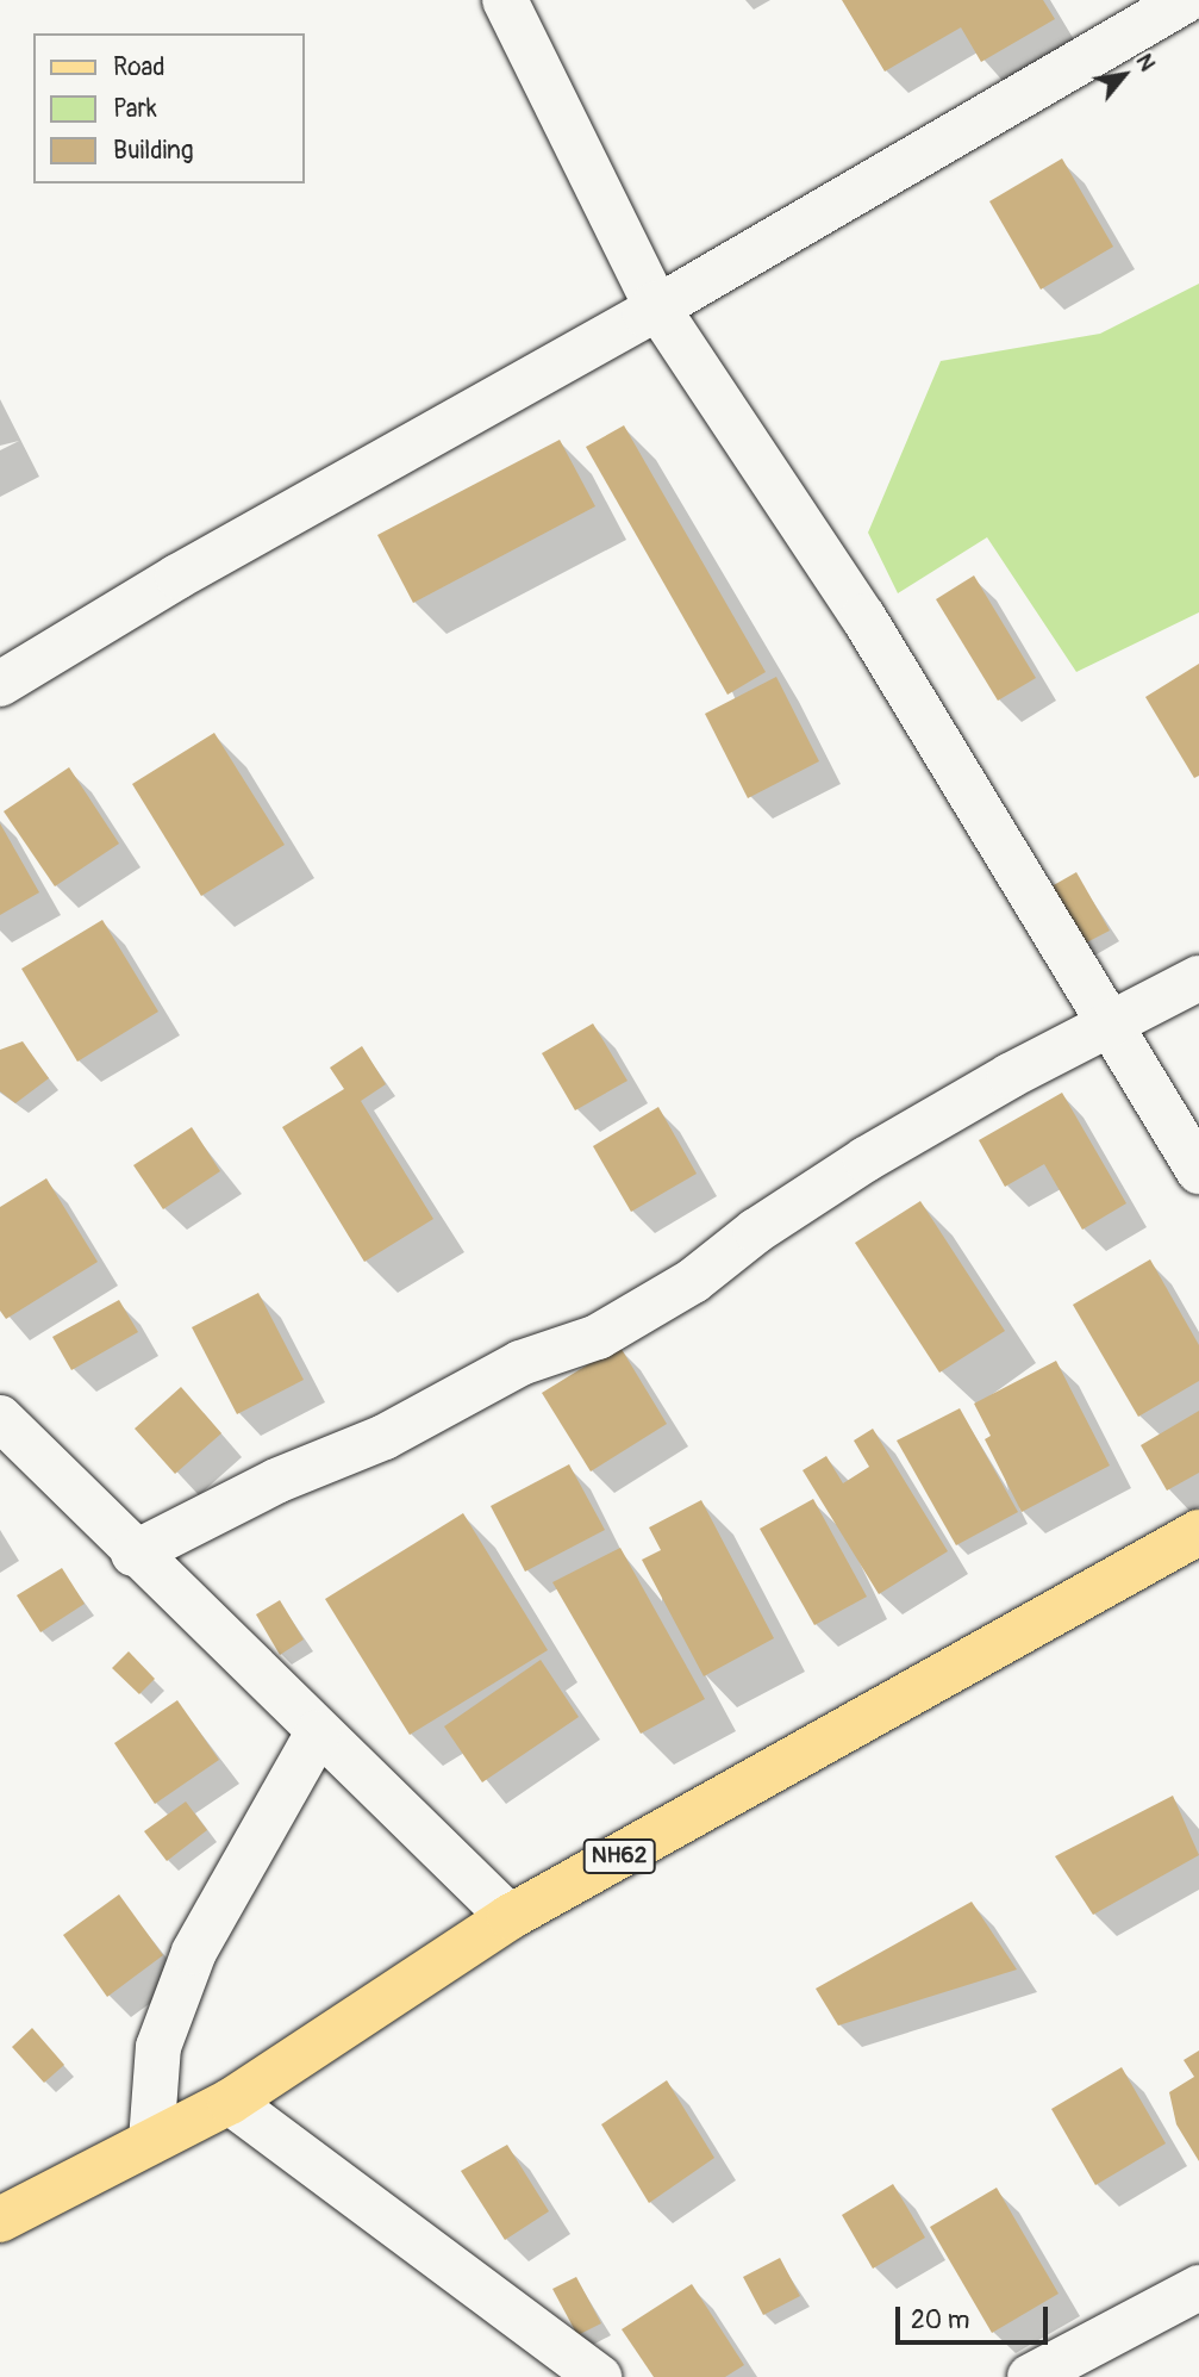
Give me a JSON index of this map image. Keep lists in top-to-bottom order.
{
  "streets": {
    "main road": ["NH62"]
  },
  "legend": ["Road", "Park", "Building"],
  "scale_bar": "20 m",
  "north": "top right"
}
